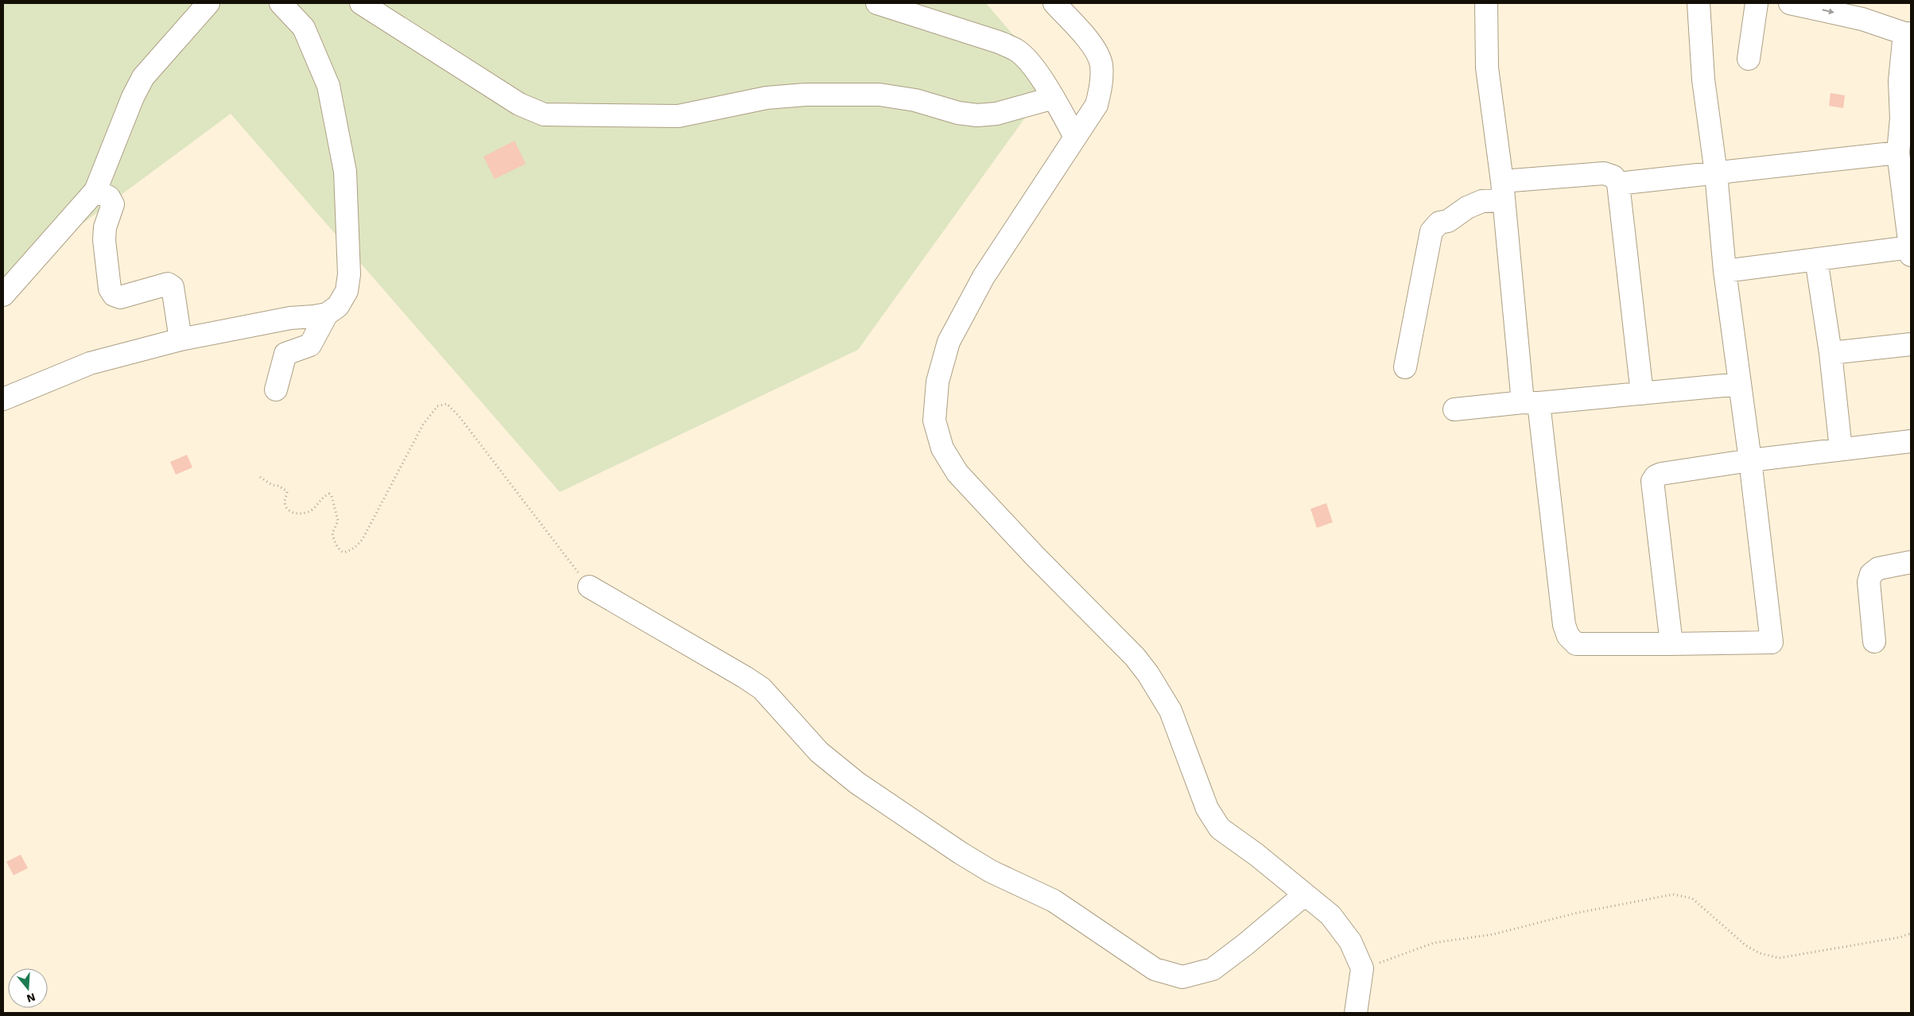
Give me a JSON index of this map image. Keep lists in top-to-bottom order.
{
  "north": "bottom"
}
